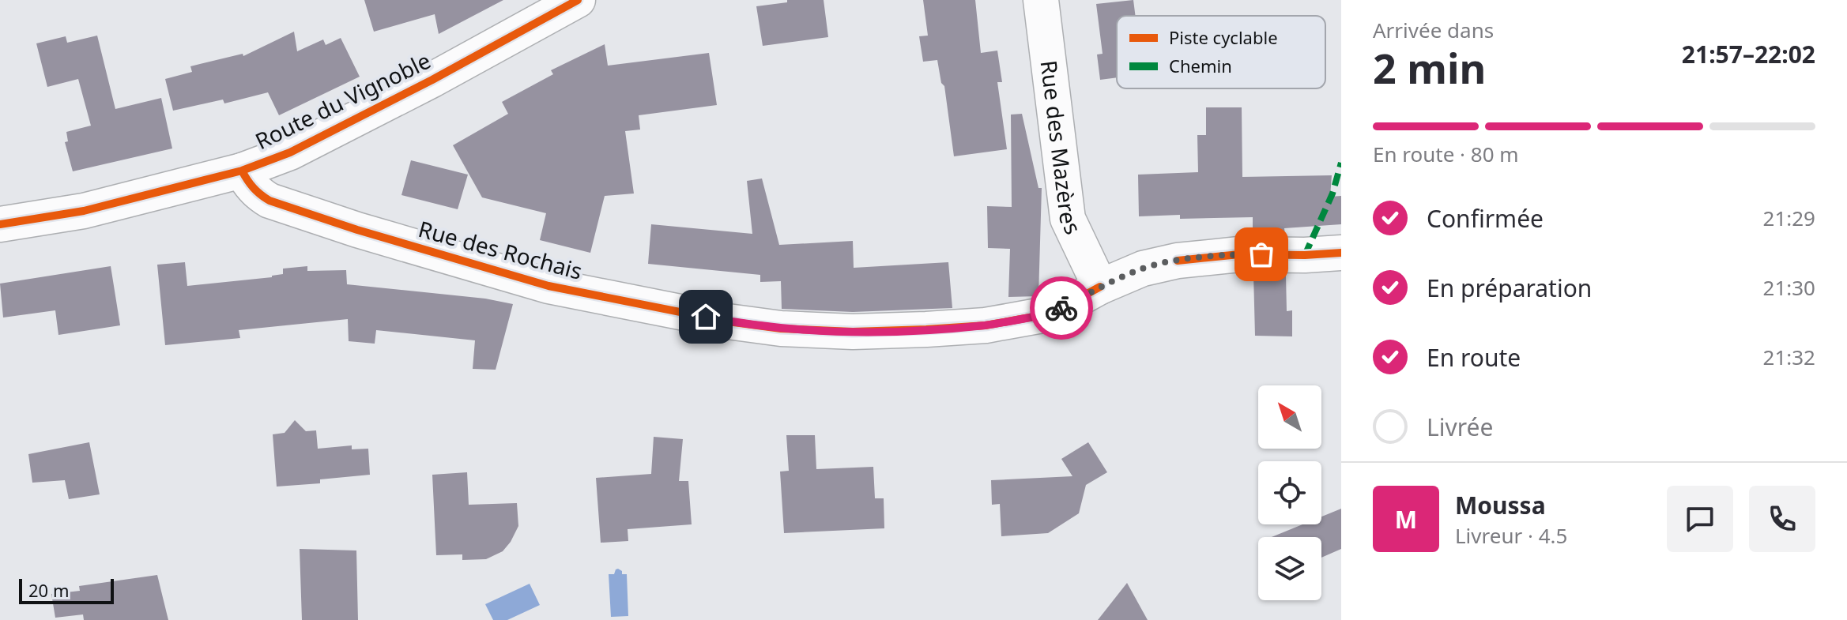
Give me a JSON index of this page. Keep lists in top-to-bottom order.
{
  "streets": {
    "street": ["Route du Vignoble", "Rue des Mazères", "Rue des Rochais"]
  },
  "crossings": [
    ["Route du Vignoble", "Rue des Rochais"],
    ["Rue des Mazères", "Rue des Rochais"]
  ],
  "legend": ["Piste cyclable", "Chemin"],
  "scale_bar": "20 m",
  "north": "top left",
  "page": {
    "heading": ["2 min", "Arrivée dans", "21:57–22:02"],
    "panel": ["Moussa", "Livreur · 4.5"],
    "bar": "En route · 80 m",
    "list": [
      ["Confirmée", "21:29"],
      ["En préparation", "21:30"],
      ["En route", "21:32"],
      "Livrée"
    ],
    "round": "M",
    "scale": "20 m"
  }
}
